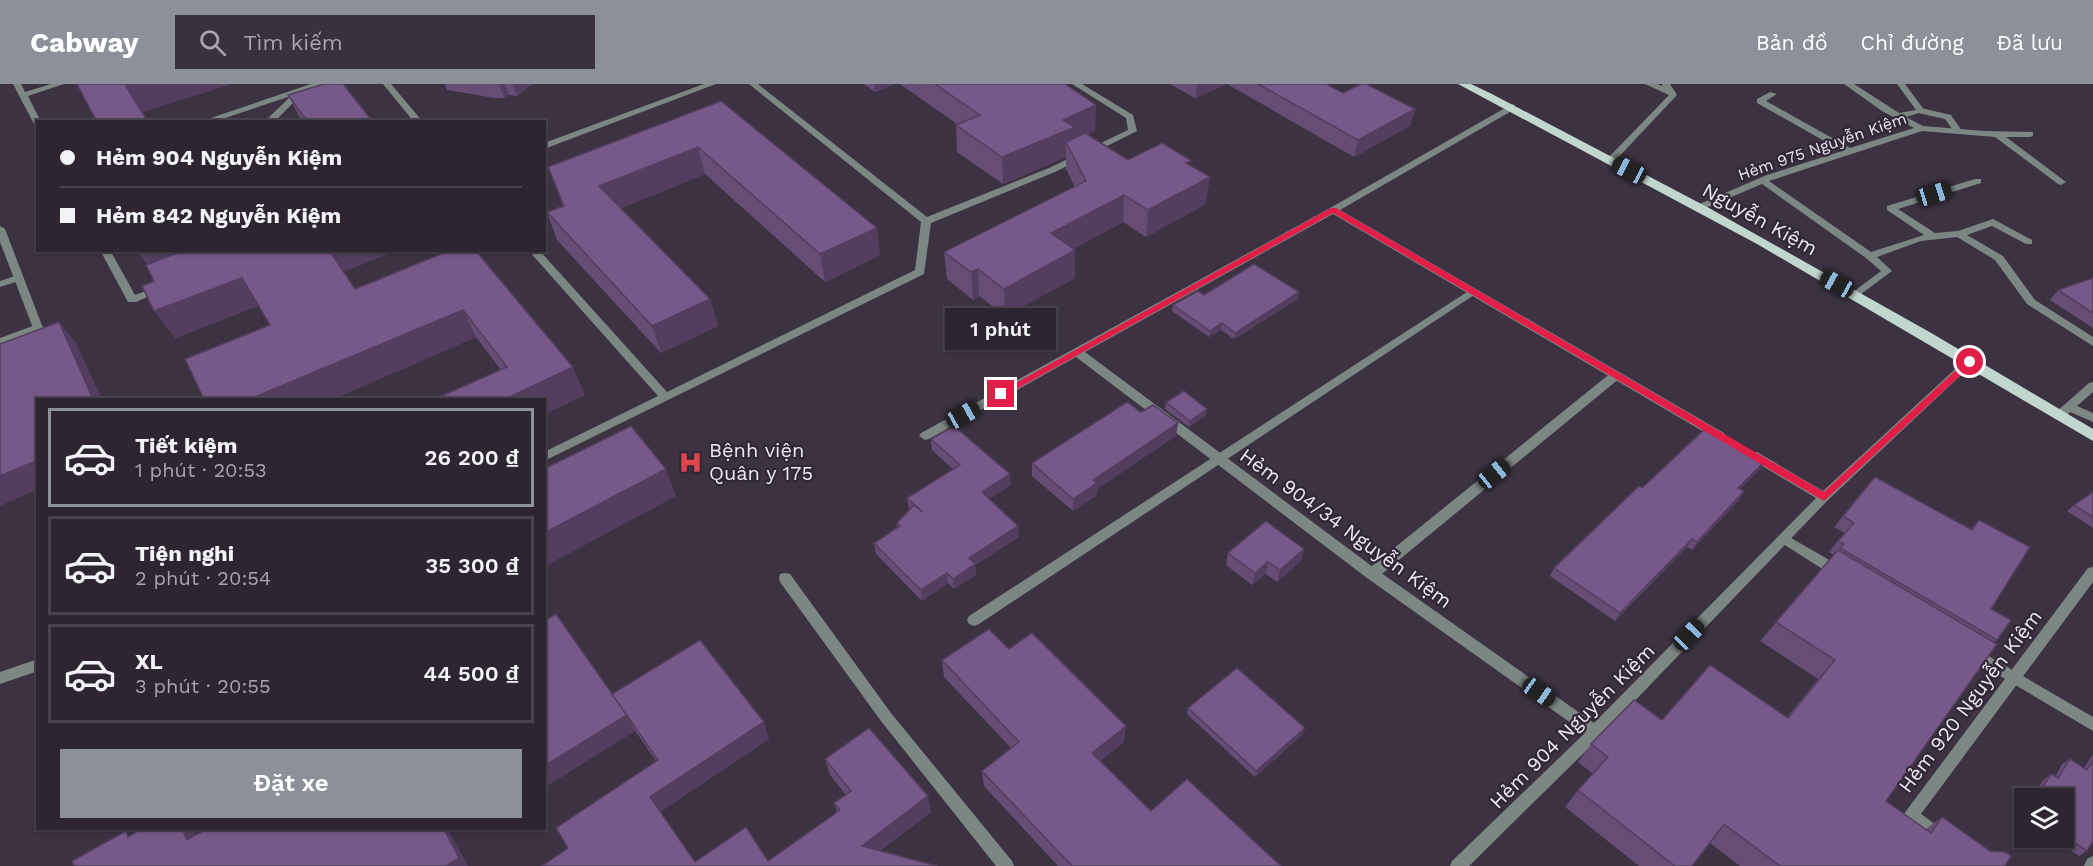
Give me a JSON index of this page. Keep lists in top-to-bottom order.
{
  "streets": {
    "main road": ["Nguyễn Kiệm"],
    "street": [
      "Hẻm 975 Nguyễn Kiệm",
      "Hẻm 904/34 Nguyễn Kiệm",
      "Hẻm 920 Nguyễn Kiệm",
      "Hẻm 904 Nguyễn Kiệm"
    ]
  },
  "crossings": [
    ["Hẻm 975 Nguyễn Kiệm", "Nguyễn Kiệm"],
    ["Nguyễn Kiệm", "Hẻm 904 Nguyễn Kiệm"],
    ["Hẻm 904/34 Nguyễn Kiệm", "Hẻm 904 Nguyễn Kiệm"]
  ],
  "places": {
    "hospital": ["Bệnh viện Quân y 175"]
  },
  "page": {
    "header": "Cabway",
    "search": "Tìm kiếm",
    "nav": ["Bản đồ", "Chỉ đường", "Đã lưu"],
    "banner": ["Hẻm 904 Nguyễn Kiệm", "Hẻm 842 Nguyễn Kiệm"],
    "bubble": "1 phút",
    "list": [
      {
        "name": "Tiết kiệm",
        "note": "1 phút · 20:53",
        "value": "26 200 ₫"
      },
      {
        "name": "Tiện nghi",
        "note": "2 phút · 20:54",
        "value": "35 300 ₫"
      },
      {
        "name": "XL",
        "note": "3 phút · 20:55",
        "value": "44 500 ₫"
      }
    ],
    "buttons": "Đặt xe"
  }
}
